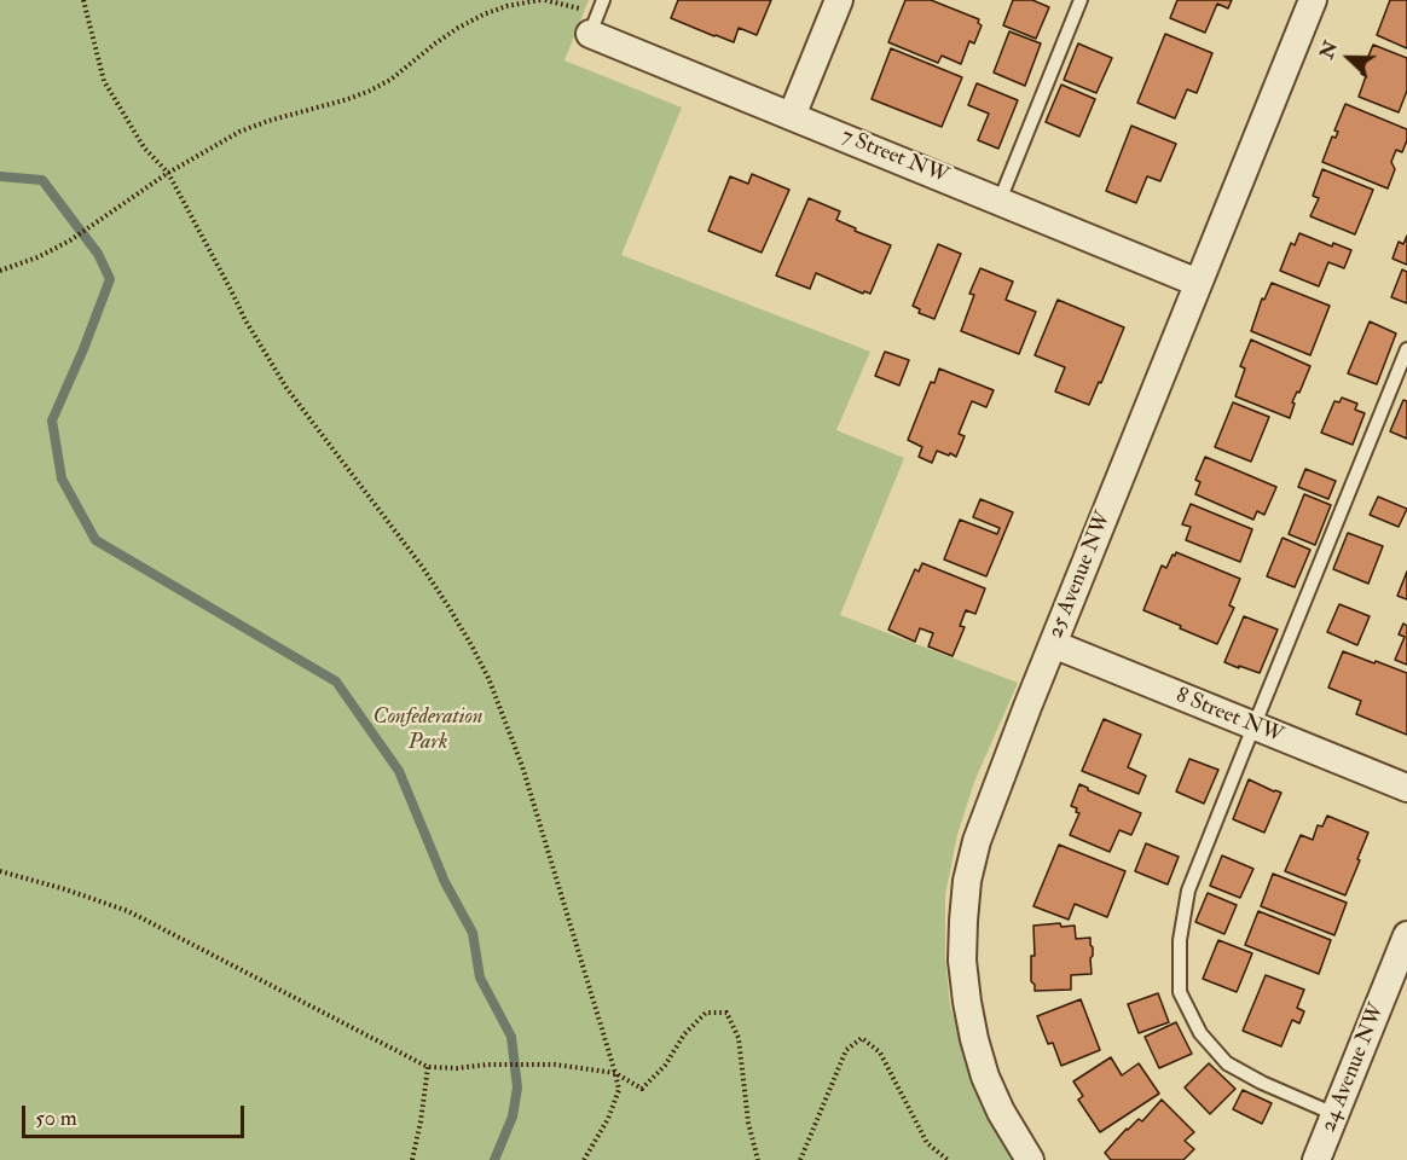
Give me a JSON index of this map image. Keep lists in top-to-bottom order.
{
  "streets": {
    "street": [
      "7 Street NW",
      "25 Avenue NW",
      "8 Street NW",
      "24 Avenue NW"
    ]
  },
  "crossings": [
    ["7 Street NW", "25 Avenue NW"],
    ["25 Avenue NW", "8 Street NW"]
  ],
  "parks": ["Confederation Park"],
  "scale_bar": "50 m",
  "north": "left"
}
